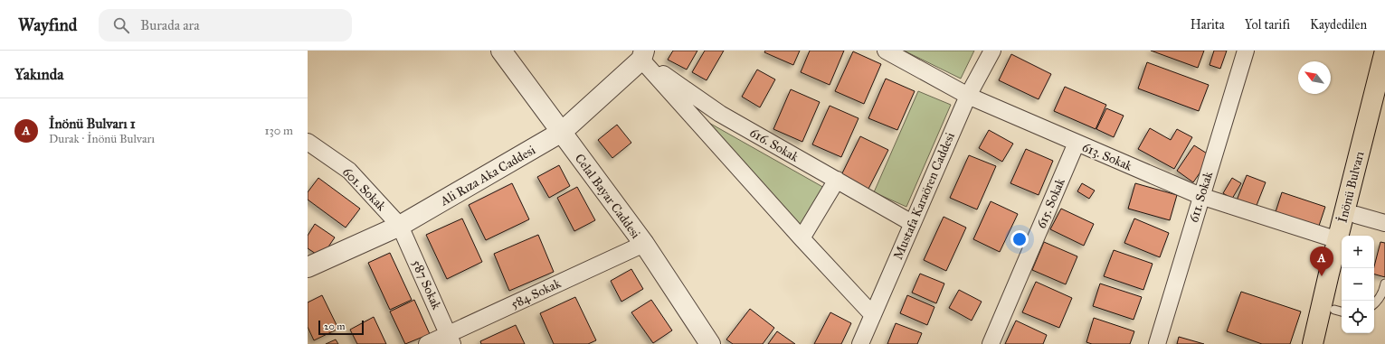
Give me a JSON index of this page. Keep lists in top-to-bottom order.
{
  "streets": {
    "main road": ["İnönü Bulvarı"],
    "street": [
      "616. Sokak",
      "613. Sokak",
      "Ali Rıza Aka Caddesi",
      "601. Sokak",
      "Celal Bayar Caddesi",
      "Mustafa Karaören Caddesi",
      "611. Sokak",
      "615. Sokak",
      "587 Sokak",
      "584 Sokak"
    ]
  },
  "crossings": [
    ["616. Sokak", "Ali Rıza Aka Caddesi"],
    ["616. Sokak", "Mustafa Karaören Caddesi"],
    ["613. Sokak", "Mustafa Karaören Caddesi"],
    ["613. Sokak", "611. Sokak"],
    ["613. Sokak", "615. Sokak"],
    ["Ali Rıza Aka Caddesi", "601. Sokak"],
    ["Ali Rıza Aka Caddesi", "Celal Bayar Caddesi"],
    ["Ali Rıza Aka Caddesi", "587 Sokak"],
    ["601. Sokak", "587 Sokak"],
    ["Celal Bayar Caddesi", "584 Sokak"],
    ["587 Sokak", "584 Sokak"]
  ],
  "scale_bar": "20 m",
  "north": "top left",
  "page": {
    "header": "Wayfind",
    "search": "Burada ara",
    "nav": ["Harita", "Yol tarifi", "Kaydedilen"],
    "heading": "Yakında",
    "list": [
      {
        "mark": "A",
        "name": "İnönü Bulvarı 1",
        "note": "Durak · İnönü Bulvarı",
        "value": "130 m"
      }
    ],
    "map_buttons": ["+", "−"],
    "pins": "A",
    "scale": "20 m"
  }
}
